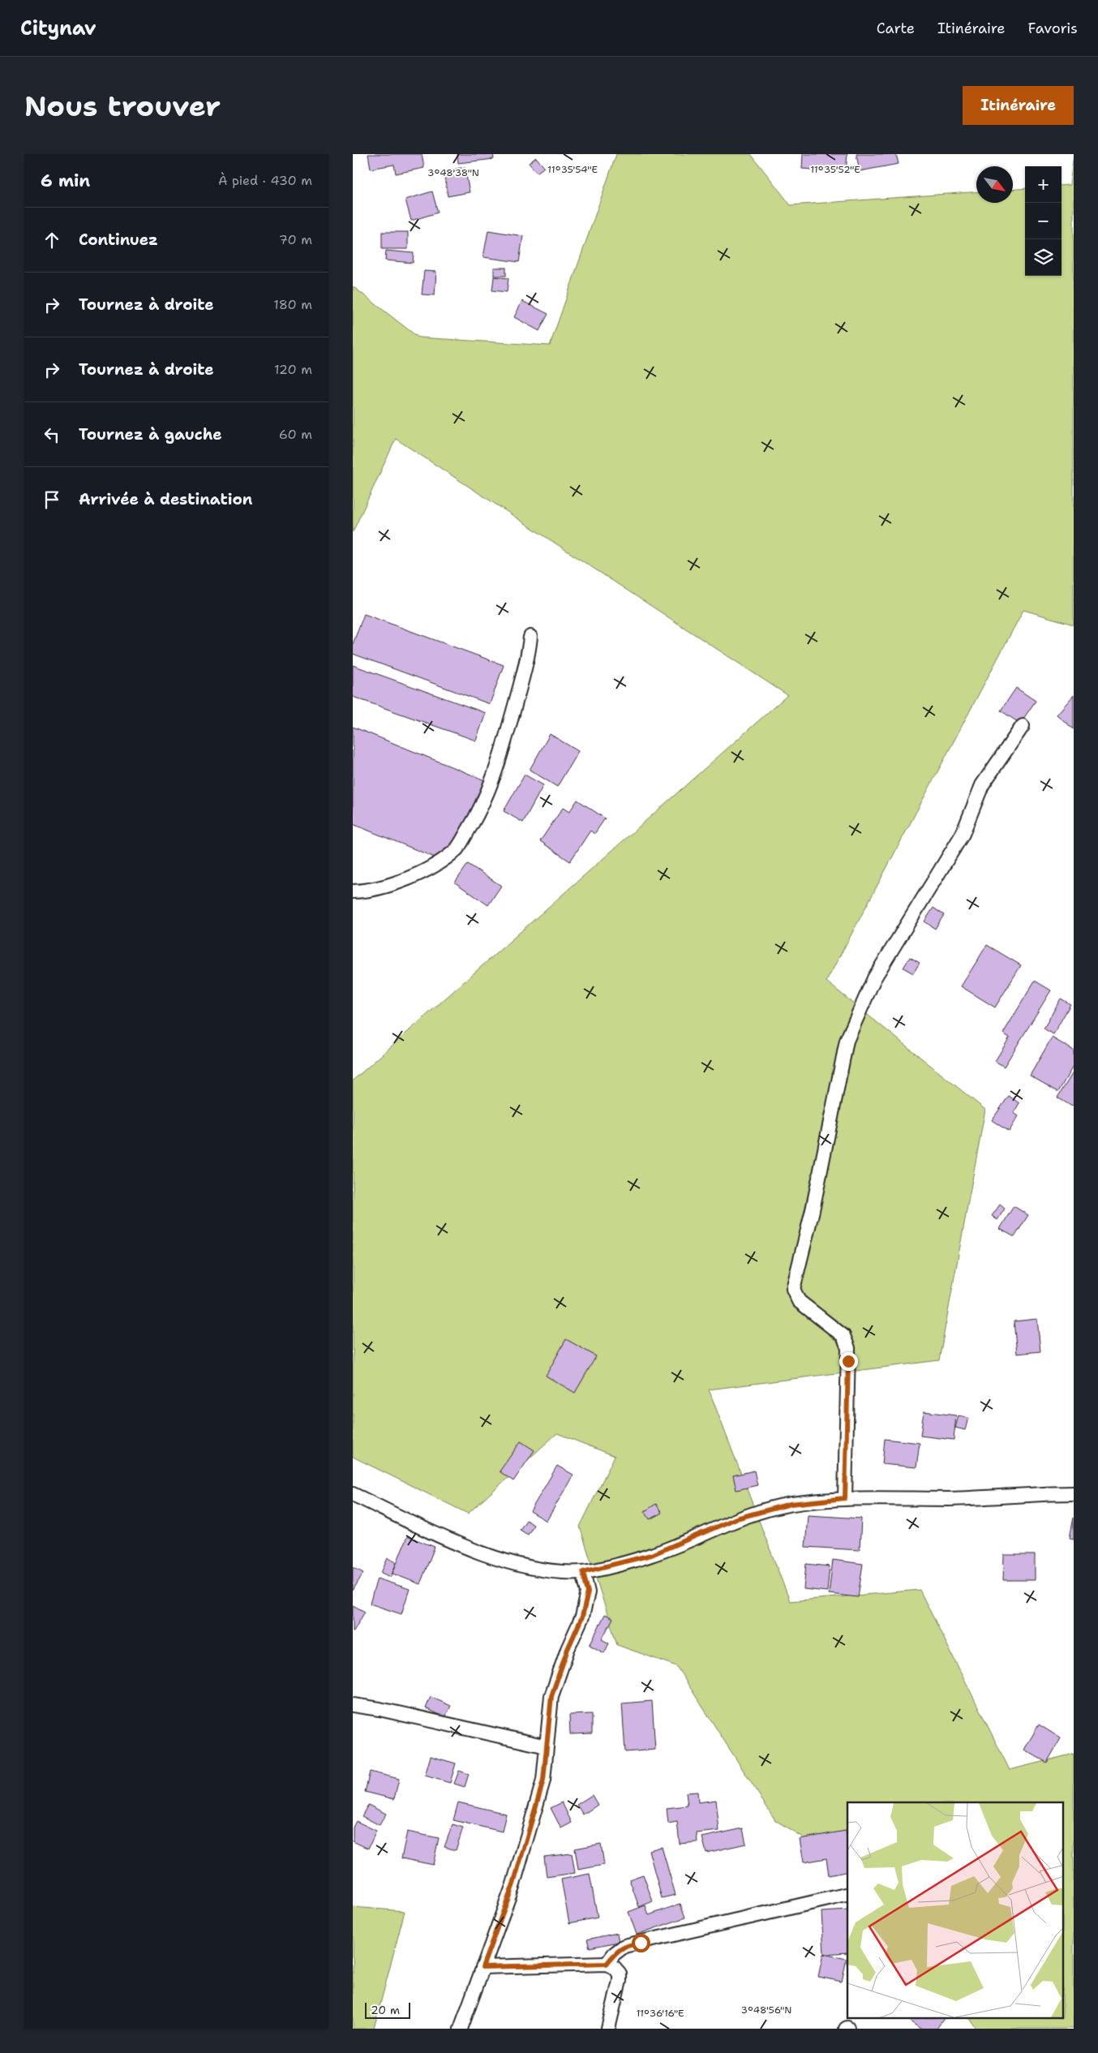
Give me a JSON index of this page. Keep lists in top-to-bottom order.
{
  "scale_bar": "20 m",
  "north": "bottom right",
  "page": {
    "header": "Citynav",
    "nav": ["Carte", "Itinéraire", "Favoris"],
    "buttons": "Itinéraire",
    "title": "Nous trouver",
    "heading": ["6 min", "À pied · 430 m"],
    "map_buttons": ["+", "−"],
    "list": [
      ["Continuez", "70 m"],
      ["Tournez à droite", "180 m"],
      ["Tournez à droite", "120 m"],
      ["Tournez à gauche", "60 m"],
      "Arrivée à destination"
    ],
    "scale": "20 m"
  },
  "coordinates": [
    "11°35'54\"E",
    "11°35'52\"E",
    "3°48'38\"N",
    "3°48'56\"N",
    "11°36'16\"E"
  ]
}
